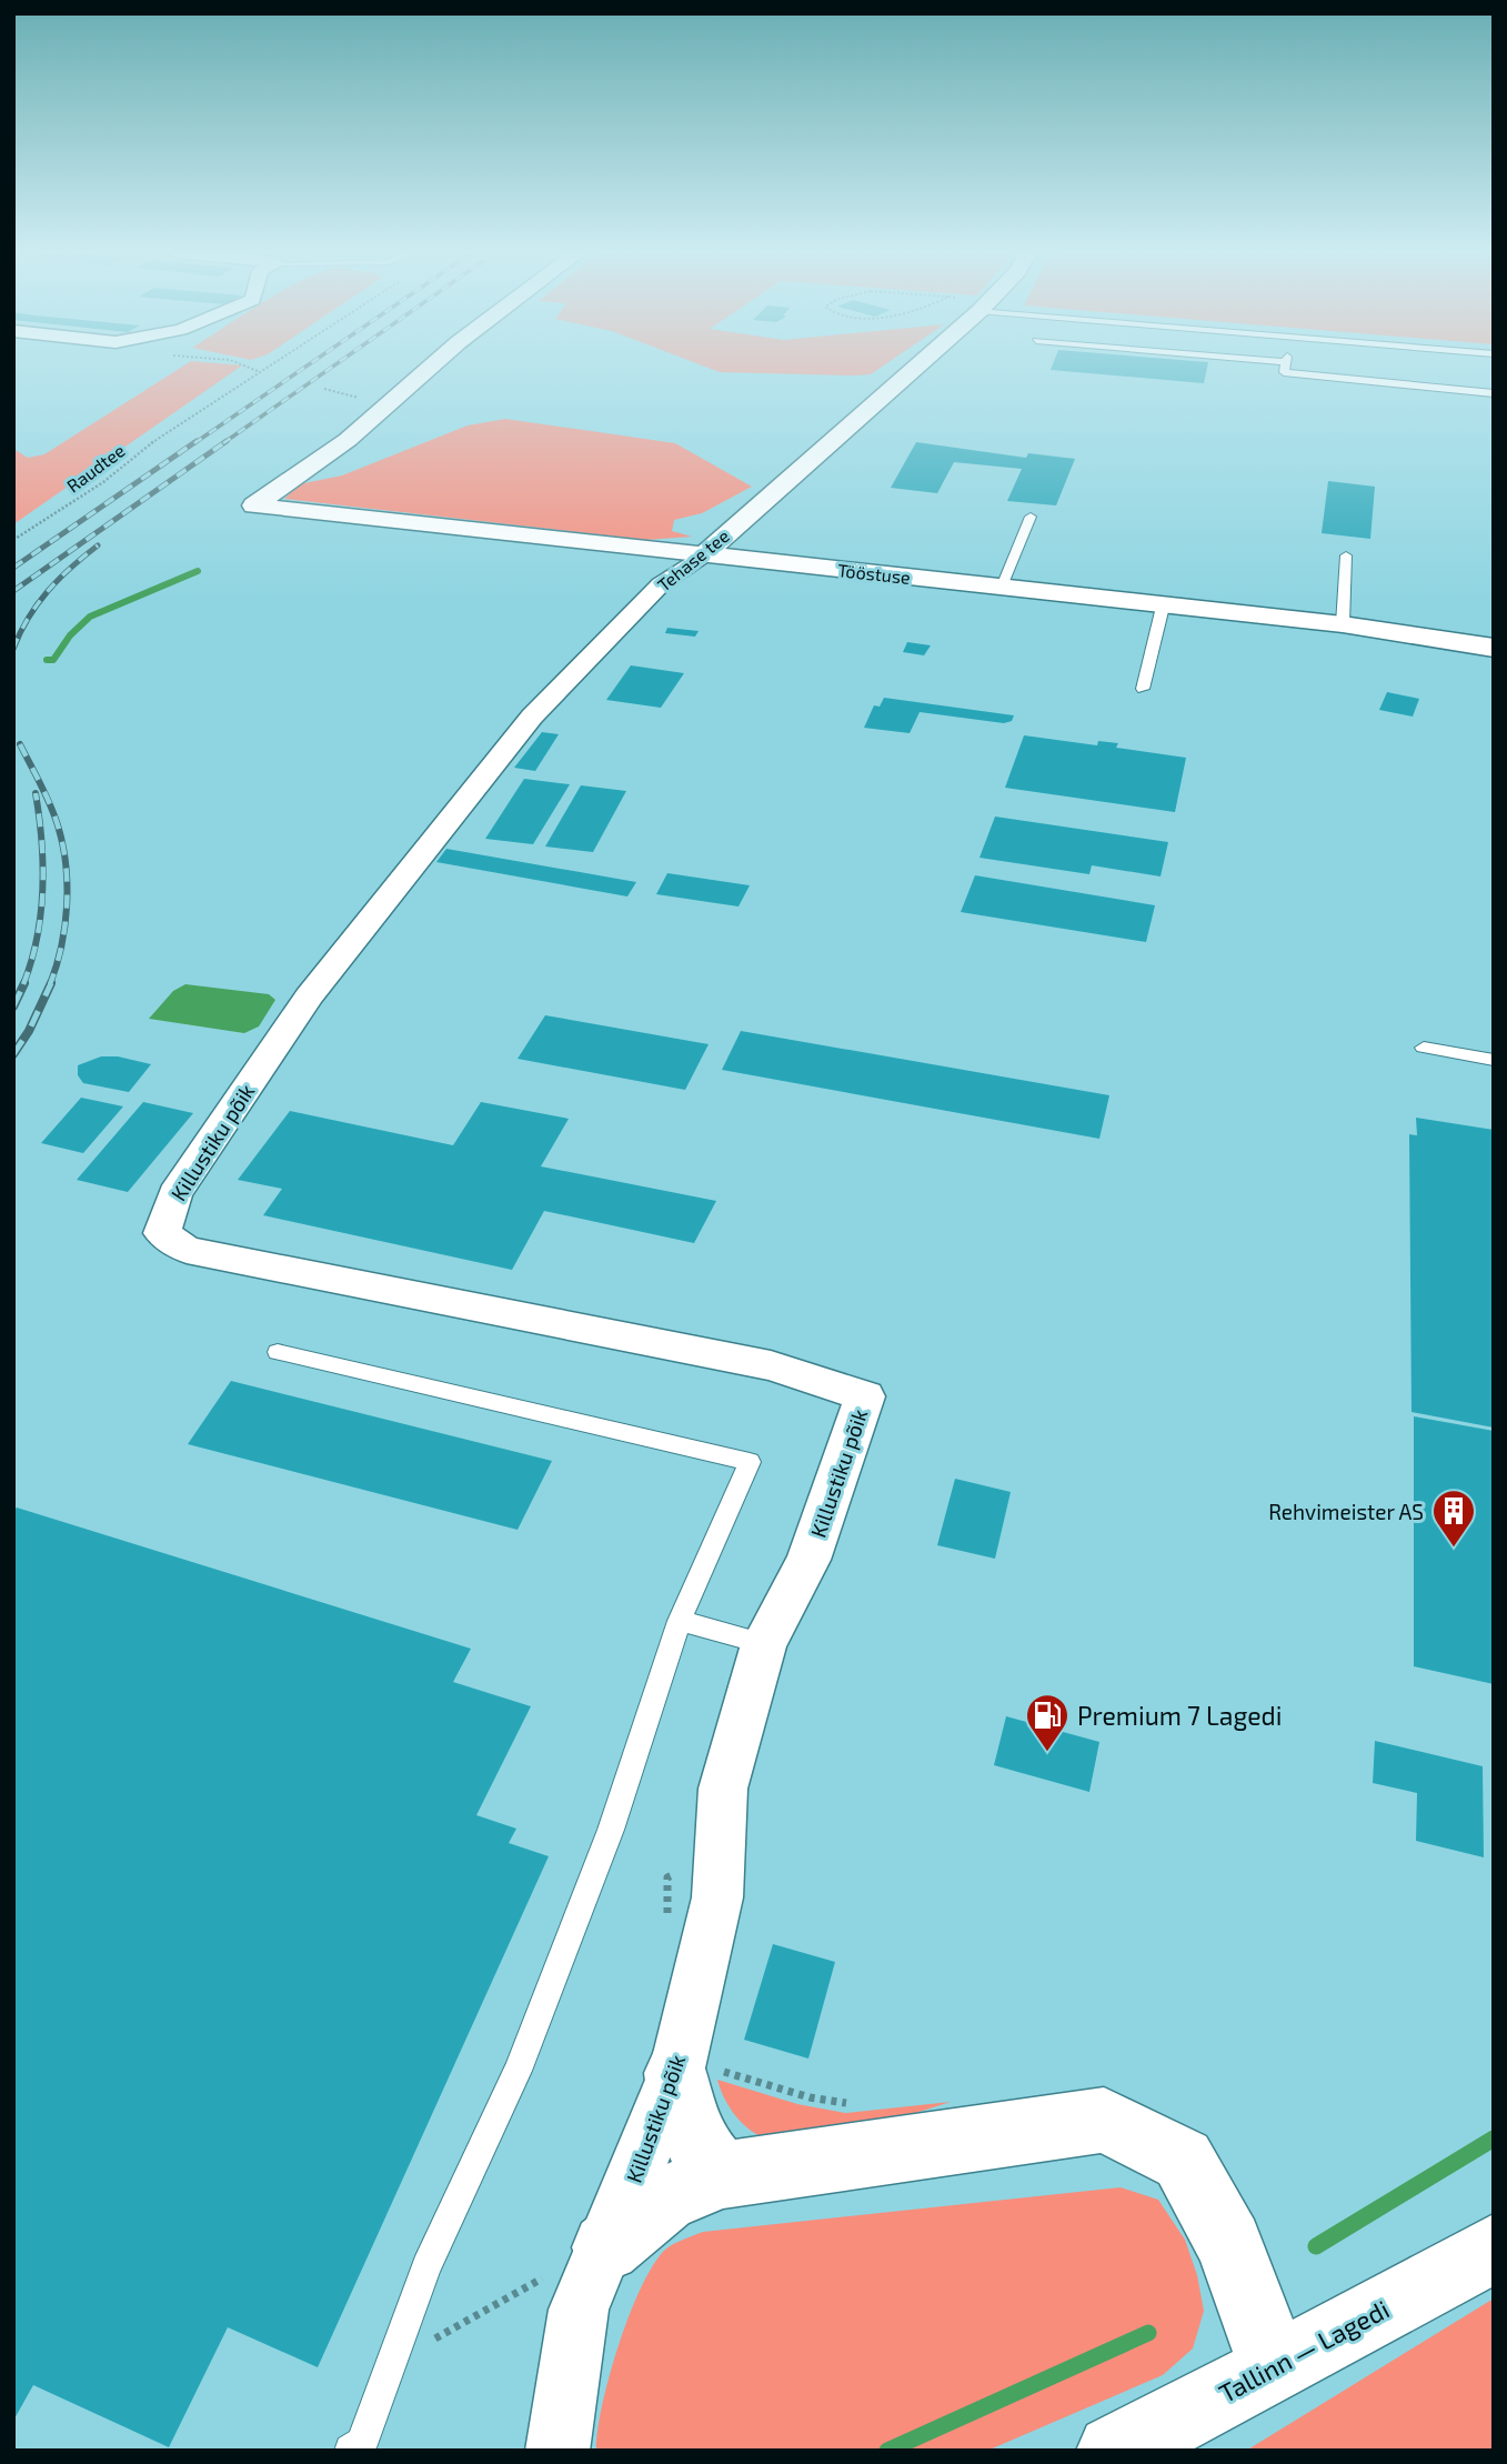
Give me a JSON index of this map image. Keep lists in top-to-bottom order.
{
  "streets": {
    "street": [
      "Tehase tee",
      "Tööstuse",
      "Killustiku põik",
      "Tallinn — Lagedi"
    ],
    "path": ["Raudtee"]
  },
  "crossings": [
    ["Tehase tee", "Tööstuse"],
    ["Tehase tee", "Killustiku põik"]
  ],
  "places": {
    "building": ["Rehvimeister AS"],
    "fuel station": ["Premium 7 Lagedi"]
  }
}
